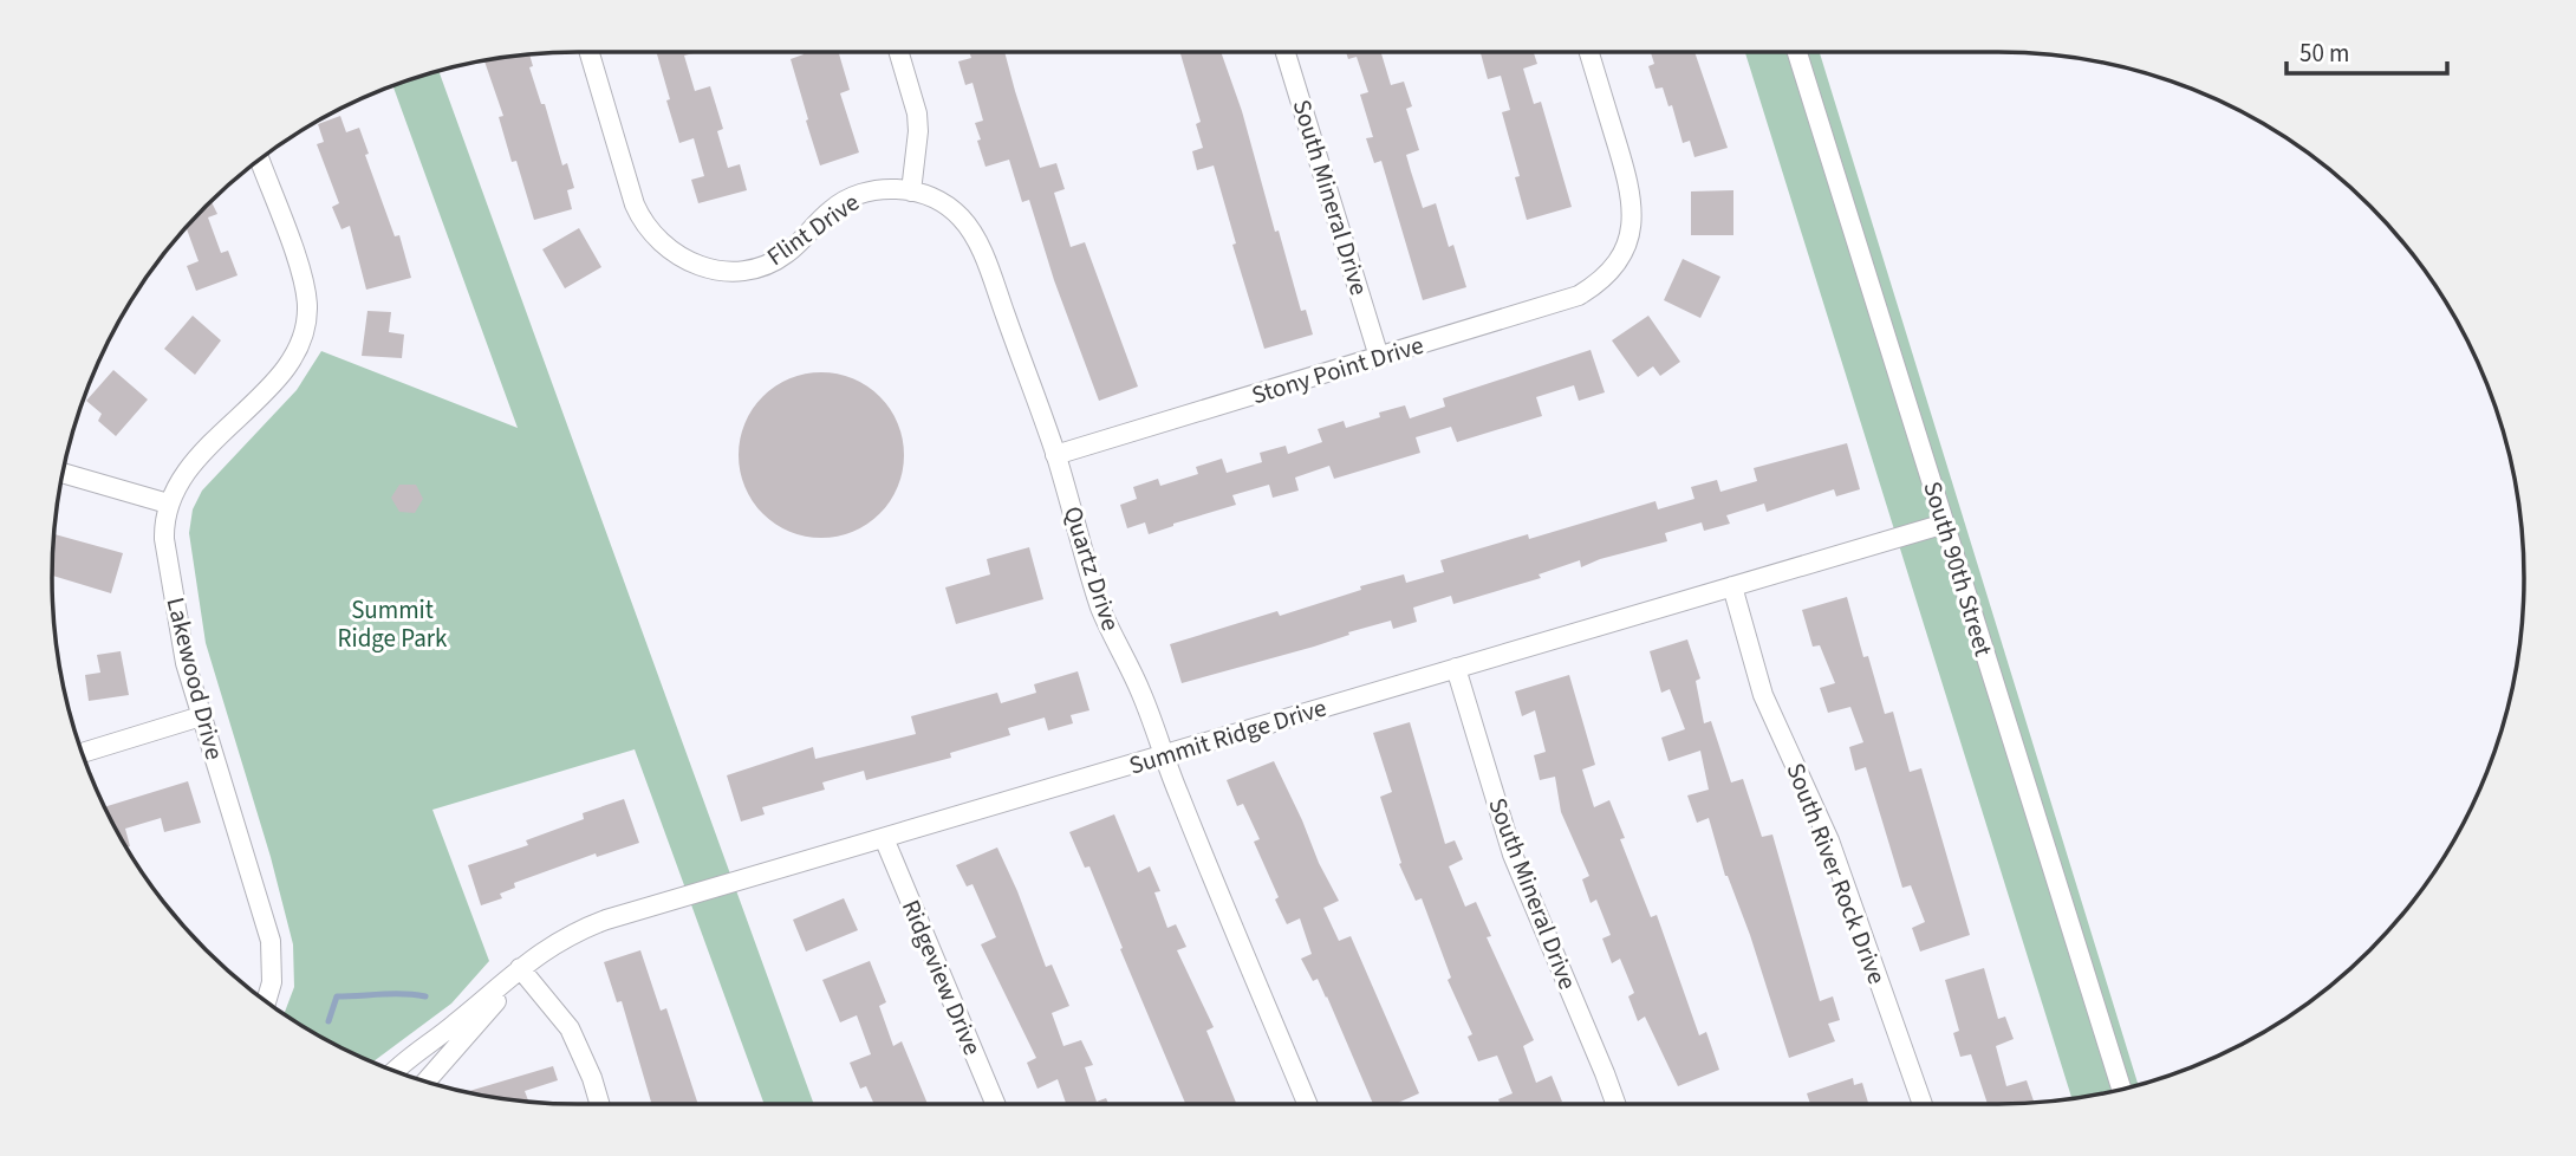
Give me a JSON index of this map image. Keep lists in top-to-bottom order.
{
  "streets": {
    "street": [
      "South Mineral Drive",
      "Flint Drive",
      "Stony Point Drive",
      "Quartz Drive",
      "South 90th Street",
      "Lakewood Drive",
      "Summit Ridge Drive",
      "South River Rock Drive",
      "Ridgeview Drive"
    ]
  },
  "crossings": [
    ["South Mineral Drive", "Stony Point Drive"],
    ["South Mineral Drive", "Summit Ridge Drive"],
    ["Flint Drive", "Quartz Drive"],
    ["Stony Point Drive", "Quartz Drive"],
    ["Quartz Drive", "Summit Ridge Drive"],
    ["South 90th Street", "Summit Ridge Drive"],
    ["Summit Ridge Drive", "South River Rock Drive"],
    ["Summit Ridge Drive", "Ridgeview Drive"]
  ],
  "parks": ["Summit Ridge Park"],
  "scale_bar": "50 m"
}
